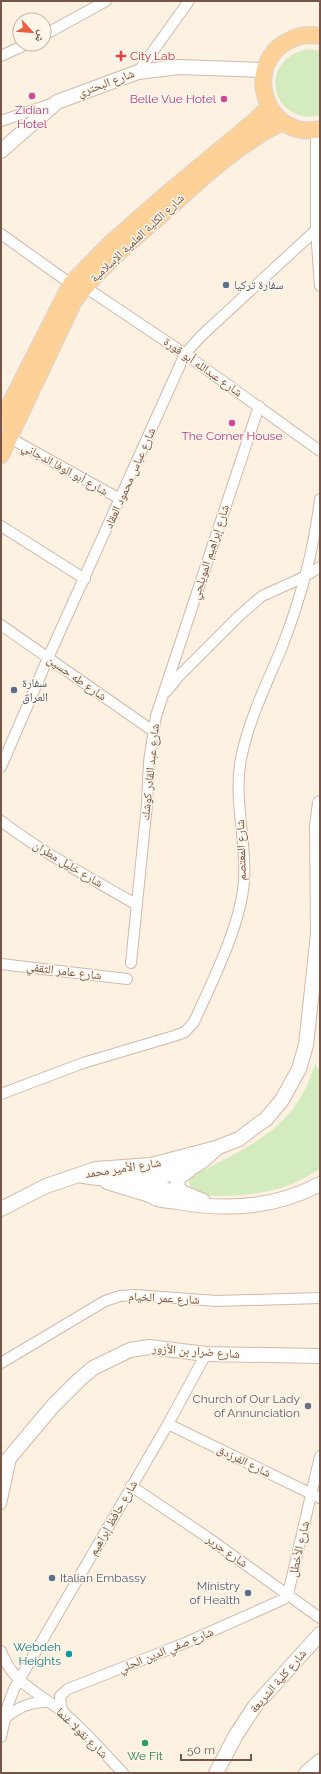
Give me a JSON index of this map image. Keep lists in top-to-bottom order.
{
  "streets": {
    "main road": ["شارع الكلية العلمية الإسلامية"],
    "street": [
      "شارع البحتري",
      "شارع عبدالله أبو قورة",
      "شارع أبو الوفا الدجاني",
      "شارع عباس محمود العقاد",
      "شارع إبراهيم المويلحي",
      "شارع طه حسين",
      "شارع عبد القادر كوشك",
      "شارع المعتصم",
      "شارع خليل مطران",
      "شارع عامر الثقفي",
      "شارع الأمير محمد",
      "شارع عمر الخيام",
      "شارع ضرار بن الأزور",
      "شارع الفرزدق",
      "شارع حافظ إبراهيم",
      "شارع الأخطل",
      "شارع جرير",
      "شارع صفي الدين الحلي",
      "شارع كلية الشريعة",
      "شارع نقولا غنما"
    ]
  },
  "crossings": [
    ["شارع الكلية العلمية الإسلامية", "شارع عبدالله أبو قورة"],
    ["شارع الكلية العلمية الإسلامية", "شارع أبو الوفا الدجاني"],
    ["شارع عبدالله أبو قورة", "شارع عباس محمود العقاد"],
    ["شارع عبدالله أبو قورة", "شارع إبراهيم المويلحي"],
    ["شارع أبو الوفا الدجاني", "شارع عباس محمود العقاد"],
    ["شارع عباس محمود العقاد", "شارع طه حسين"],
    ["شارع إبراهيم المويلحي", "شارع عبد القادر كوشك"],
    ["شارع طه حسين", "شارع عبد القادر كوشك"],
    ["شارع عبد القادر كوشك", "شارع المعتصم"],
    ["شارع عبد القادر كوشك", "شارع خليل مطران"],
    ["شارع ضرار بن الأزور", "شارع حافظ إبراهيم"],
    ["شارع الفرزدق", "شارع حافظ إبراهيم"],
    ["شارع الفرزدق", "شارع الأخطل"],
    ["شارع حافظ إبراهيم", "شارع جرير"],
    ["شارع حافظ إبراهيم", "شارع نقولا غنما"],
    ["شارع الأخطل", "شارع جرير"],
    ["شارع الأخطل", "شارع صفي الدين الحلي"],
    ["شارع جرير", "شارع صفي الدين الحلي"],
    ["شارع صفي الدين الحلي", "شارع نقولا غنما"]
  ],
  "places": {
    "health": ["City Lab"],
    "other": [
      "Zidian Hotel",
      "Belle Vue Hotel",
      "سفارة تركيا",
      "The Corner House",
      "سفارة العراق",
      "Church of Our Lady of Annunciation",
      "Italian Embassy",
      "Ministry of Health",
      "Webdeh Heights",
      "We Fit"
    ]
  },
  "scale_bar": "50 m",
  "north": "bottom right"
}
